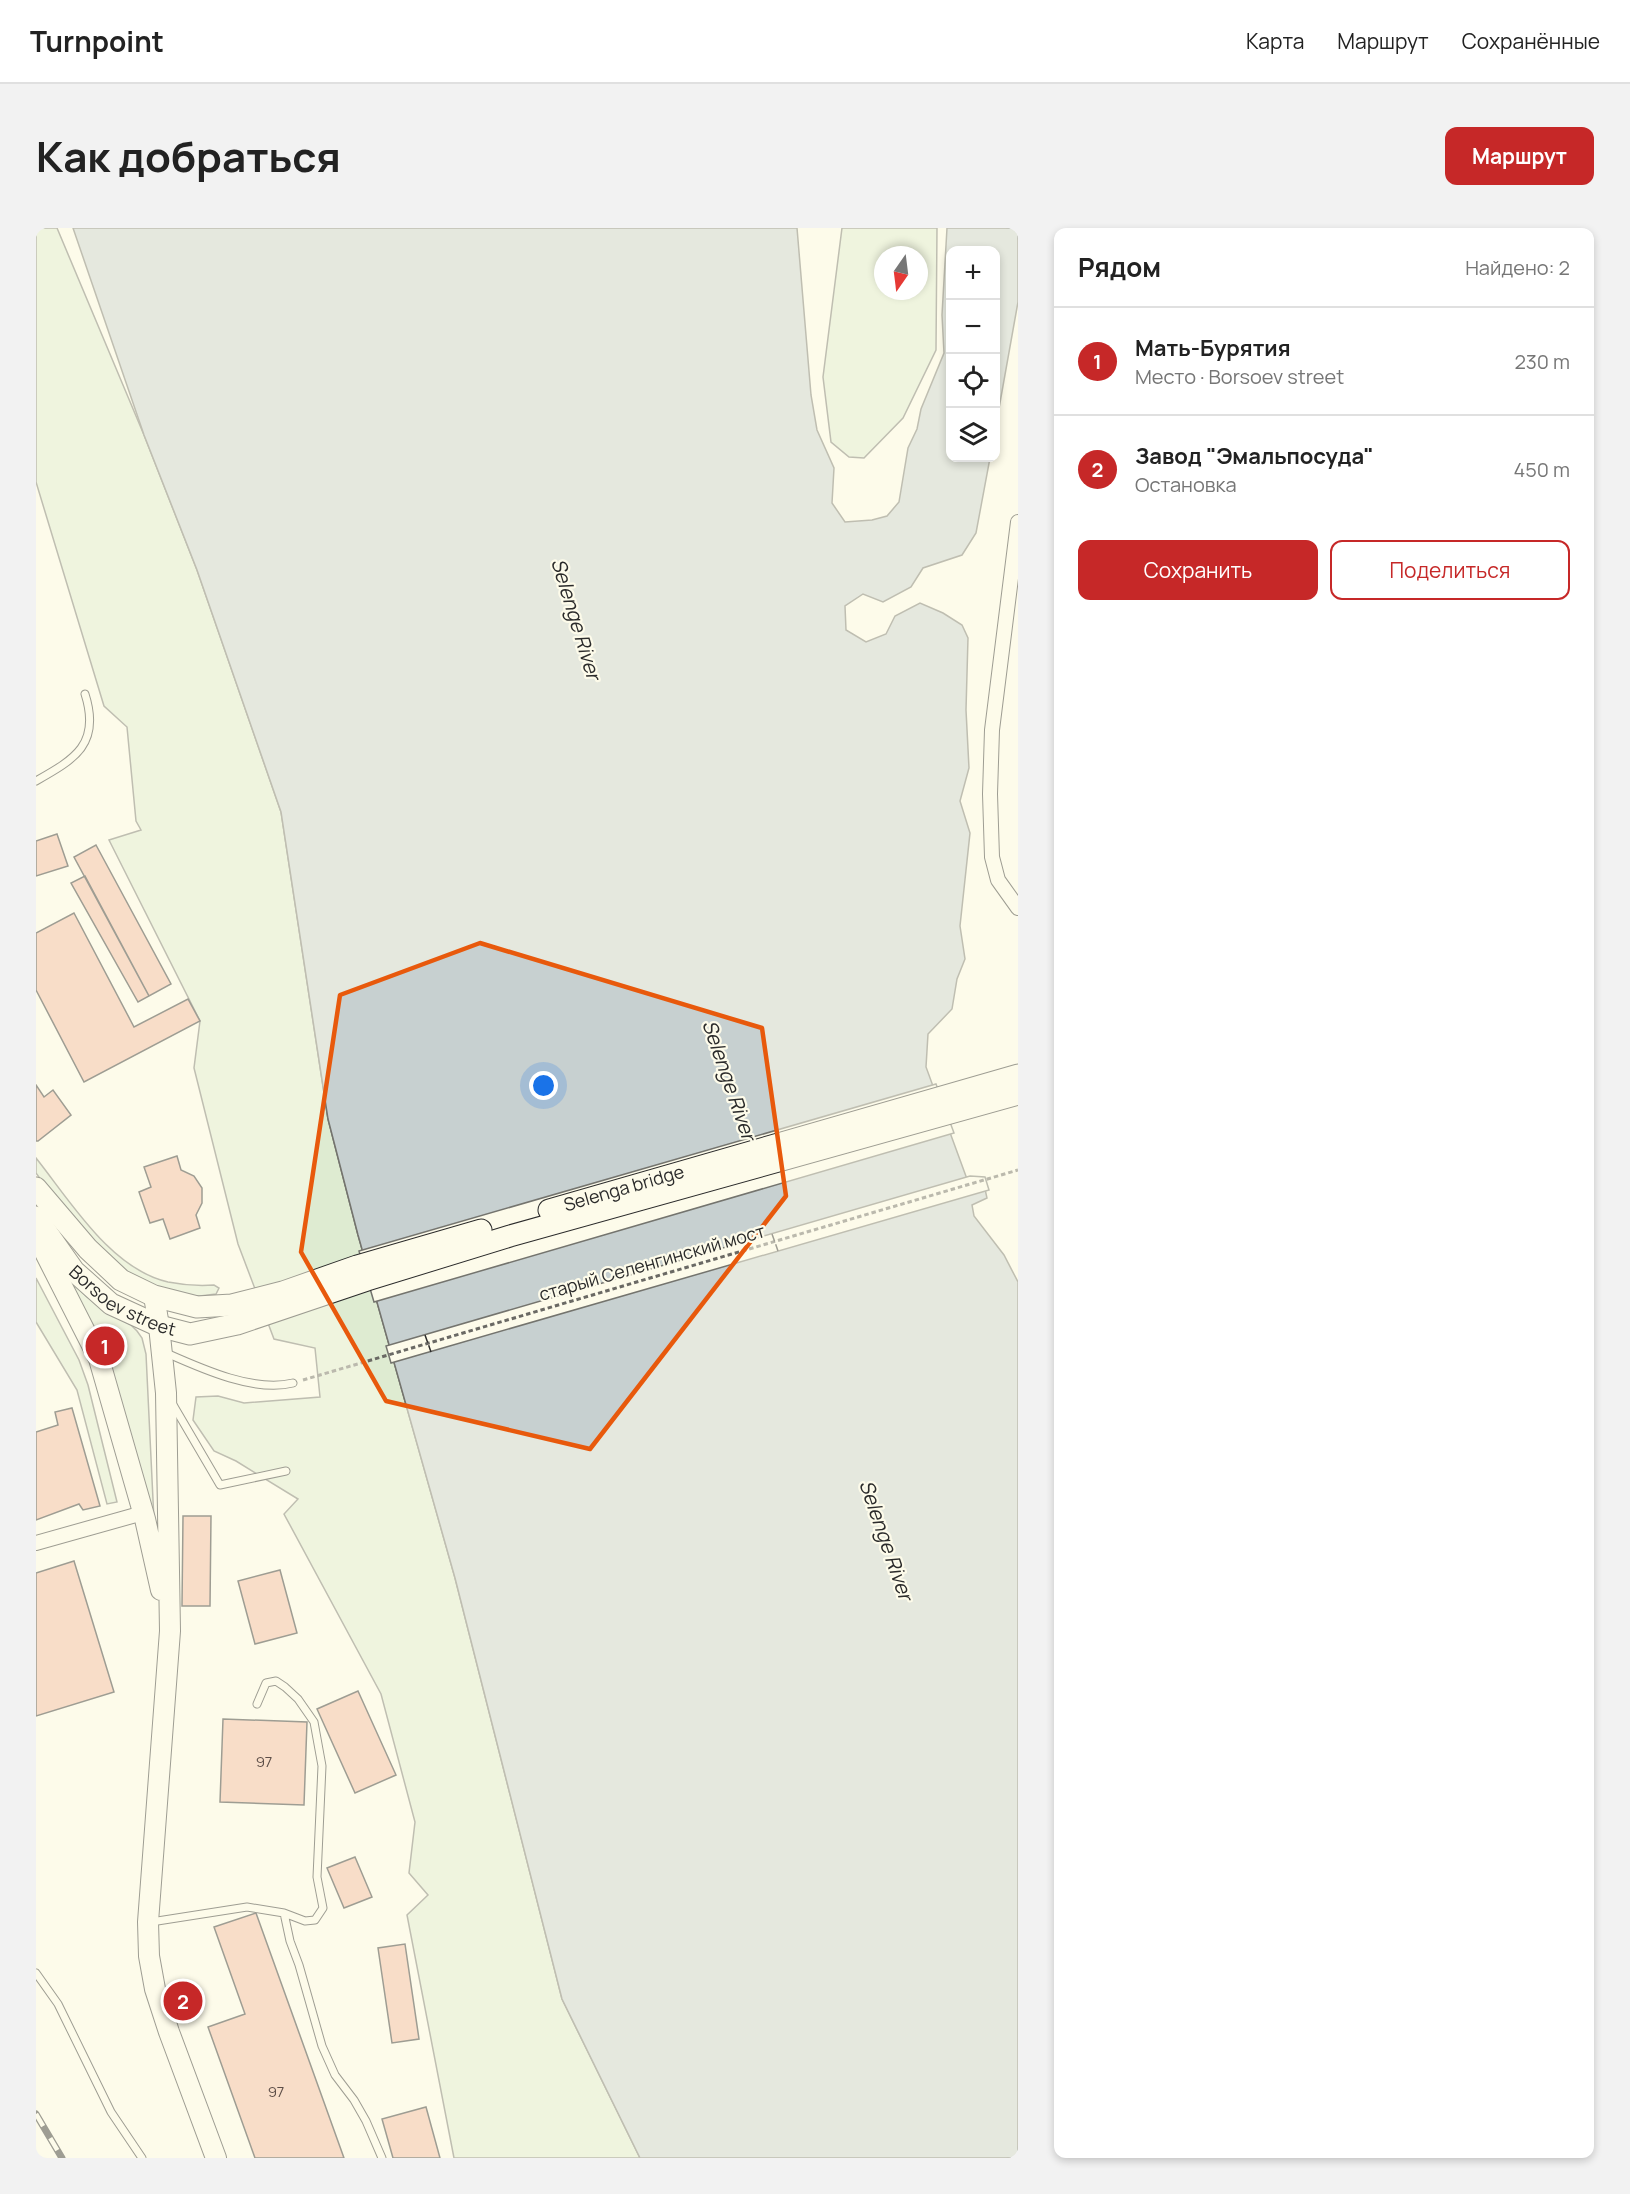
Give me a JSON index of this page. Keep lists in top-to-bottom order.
{
  "streets": {
    "main road": ["Selenga bridge", "Borsoev street"],
    "path": ["старый Селенгинский мост"]
  },
  "crossings": [
    ["Selenga bridge", "Borsoev street"]
  ],
  "water": ["Selenge River"],
  "house_numbers": ["97", "97"],
  "north": "bottom",
  "page": {
    "header": "Turnpoint",
    "nav": ["Карта", "Маршрут", "Сохранённые"],
    "title": "Как добраться",
    "buttons": [
      "Маршрут",
      ["Сохранить", "Поделиться"]
    ],
    "heading": ["Рядом", "Найдено: 2"],
    "map_buttons": ["+", "−"],
    "list": [
      {
        "mark": "1",
        "name": "Мать-Бурятия",
        "note": "Место · Borsoev street",
        "value": "230 m"
      },
      {
        "mark": "2",
        "name": "Завод \"Эмальпосуда\"",
        "note": "Остановка",
        "value": "450 m"
      }
    ],
    "pins": ["1", "2"]
  }
}
